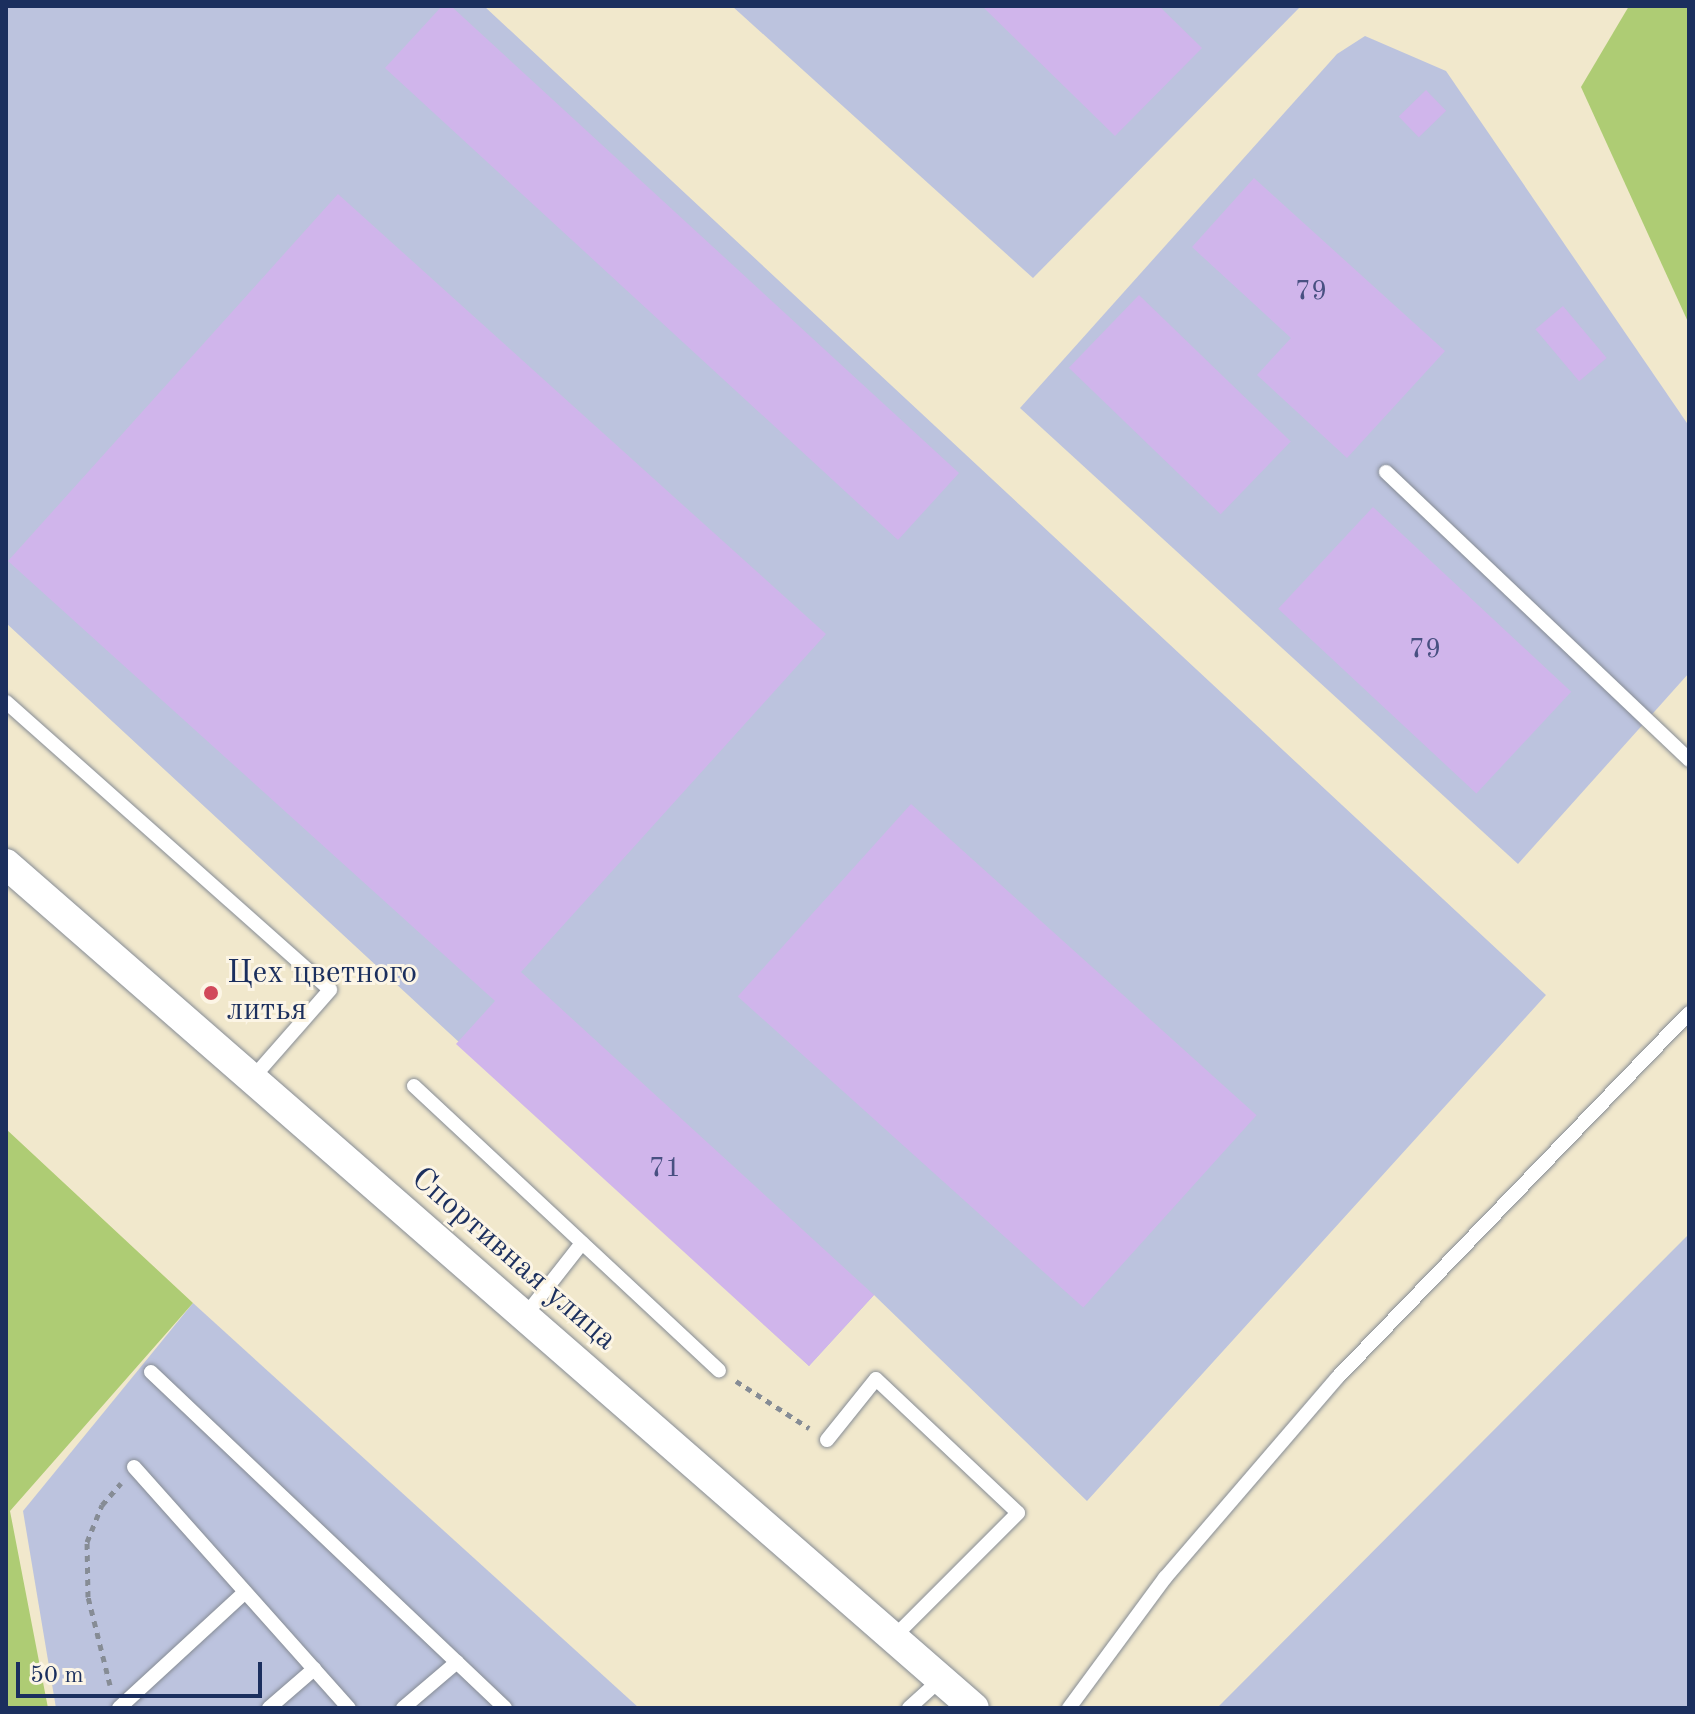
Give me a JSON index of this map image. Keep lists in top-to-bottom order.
{
  "streets": {
    "street": ["Спортивная улица"]
  },
  "places": ["Цех цветного литья"],
  "house_numbers": ["79", "79", "71"],
  "scale_bar": "50 m"
}
